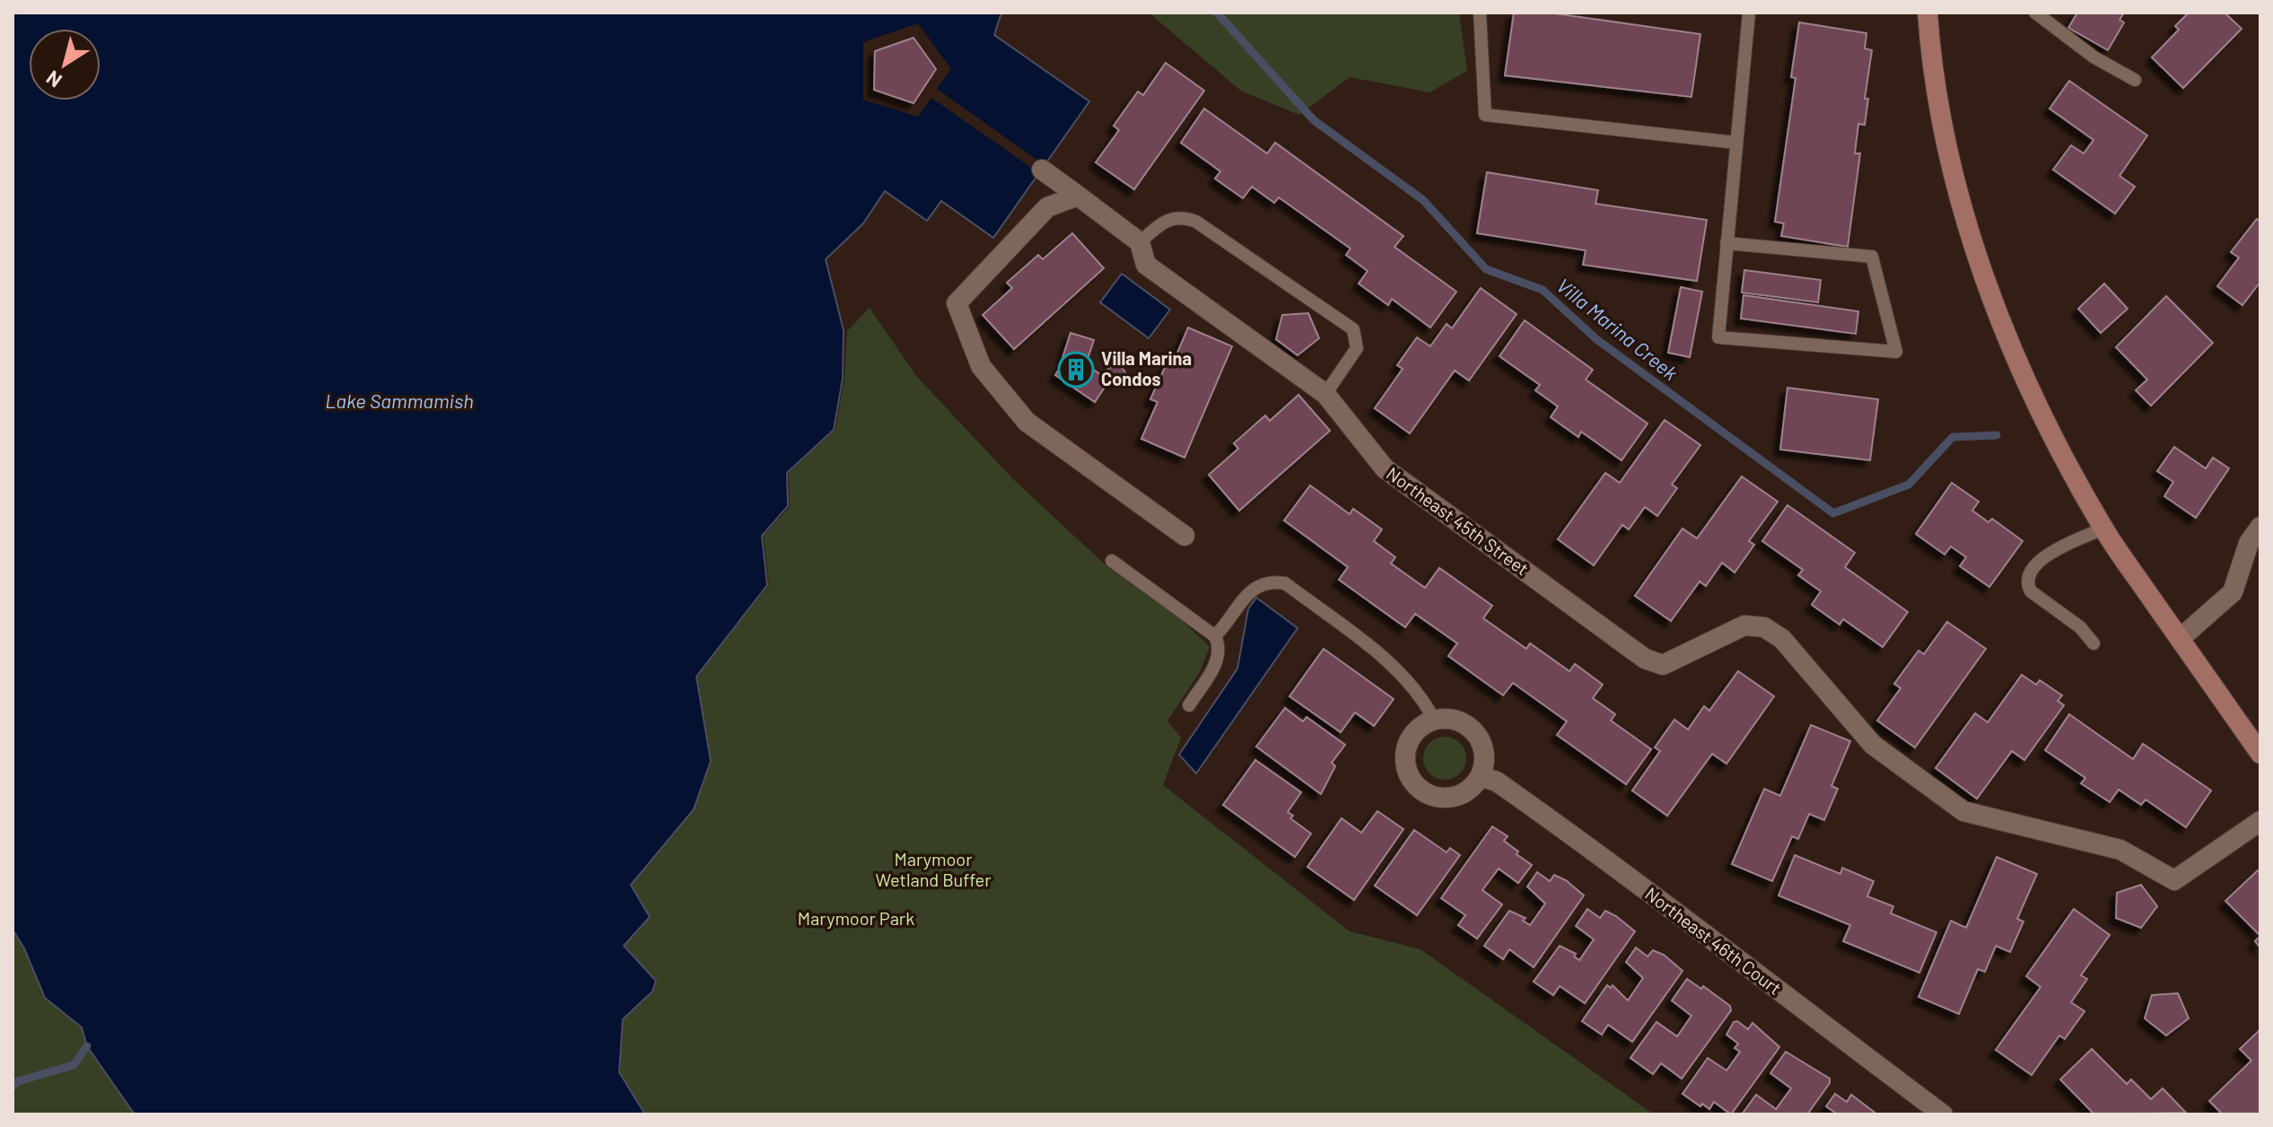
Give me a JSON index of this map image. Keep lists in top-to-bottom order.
{
  "streets": {
    "street": ["Northeast 45th Street", "Northeast 46th Court"]
  },
  "water": ["Villa Marina Creek", "Lake Sammamish"],
  "parks": ["Marymoor Wetland Buffer", "Marymoor Park"],
  "places": {
    "building": ["Villa Marina Condos"]
  },
  "north": "bottom left"
}
